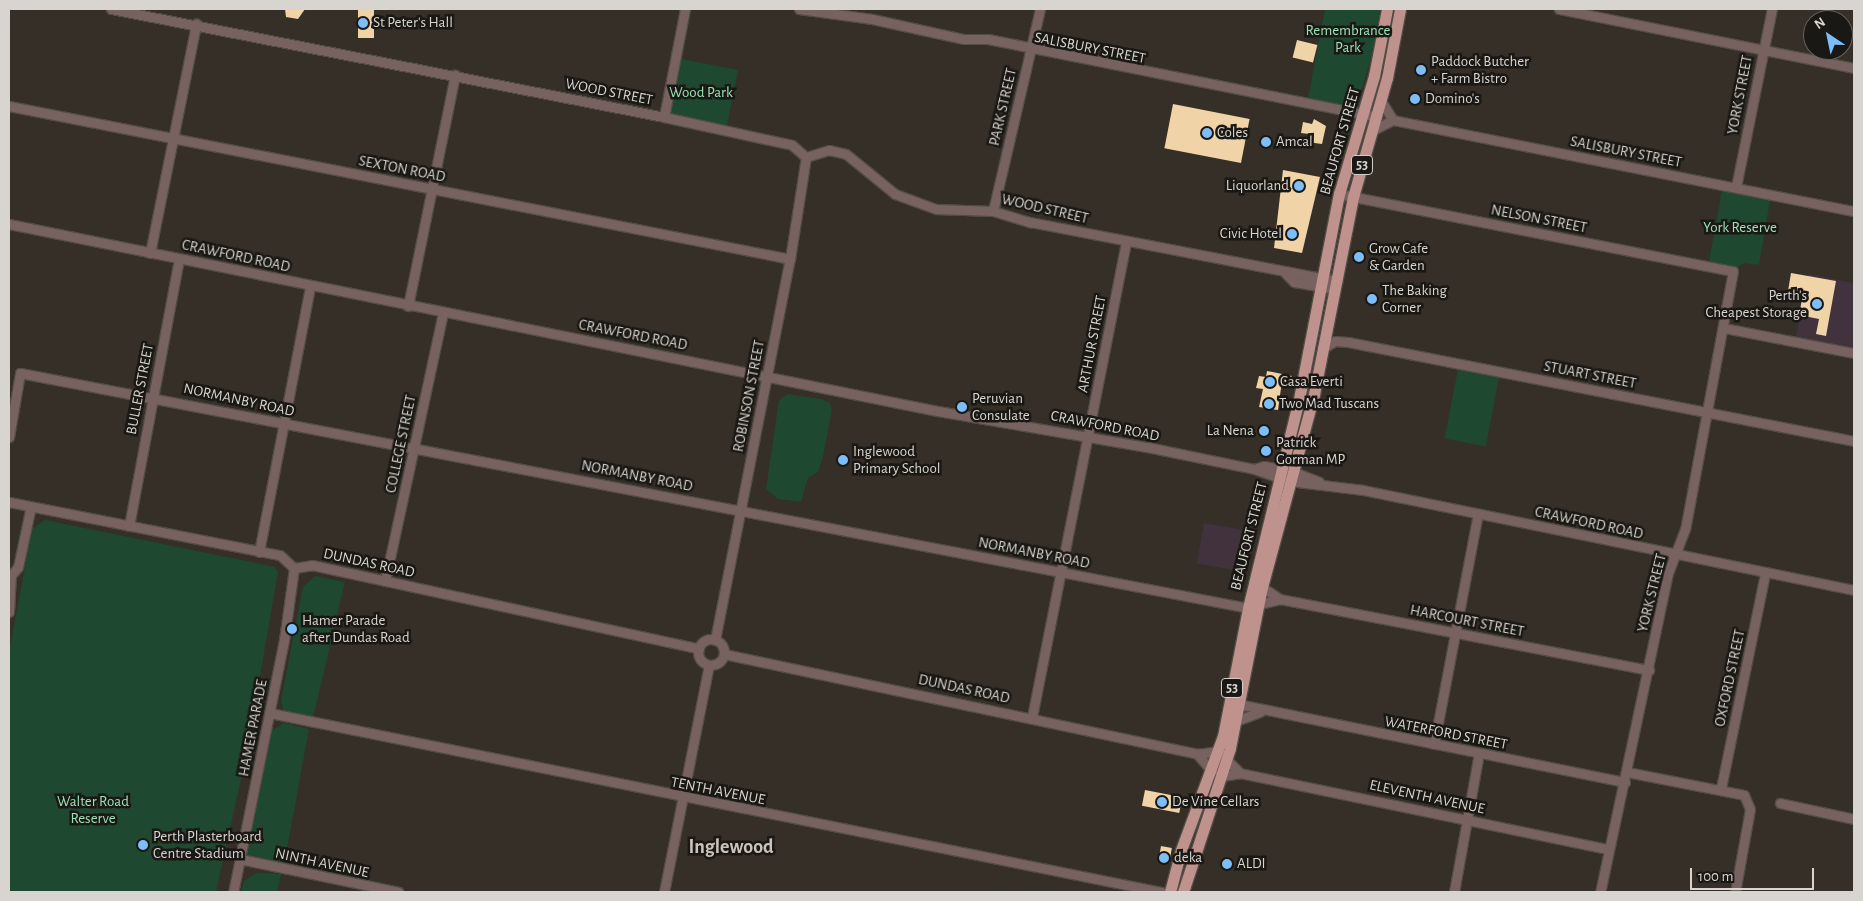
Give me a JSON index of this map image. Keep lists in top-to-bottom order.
{
  "streets": {
    "main road": ["BEAUFORT STREET", "53"],
    "street": [
      "SALISBURY STREET",
      "WOOD STREET",
      "YORK STREET",
      "PARK STREET",
      "SEXTON ROAD",
      "NELSON STREET",
      "CRAWFORD ROAD",
      "ARTHUR STREET",
      "STUART STREET",
      "BULLER STREET",
      "ROBINSON STREET",
      "NORMANBY ROAD",
      "COLLEGE STREET",
      "DUNDAS ROAD",
      "HARCOURT STREET",
      "OXFORD STREET",
      "HAMER PARADE",
      "WATERFORD STREET",
      "TENTH AVENUE",
      "ELEVENTH AVENUE",
      "NINTH AVENUE"
    ]
  },
  "crossings": [
    ["SALISBURY STREET", "YORK STREET"],
    ["SALISBURY STREET", "PARK STREET"],
    ["SALISBURY STREET", "BEAUFORT STREET"],
    ["WOOD STREET", "PARK STREET"],
    ["WOOD STREET", "BEAUFORT STREET"],
    ["WOOD STREET", "ARTHUR STREET"],
    ["WOOD STREET", "ROBINSON STREET"],
    ["YORK STREET", "NELSON STREET"],
    ["YORK STREET", "CRAWFORD ROAD"],
    ["YORK STREET", "STUART STREET"],
    ["YORK STREET", "HARCOURT STREET"],
    ["YORK STREET", "WATERFORD STREET"],
    ["YORK STREET", "ELEVENTH AVENUE"],
    ["BEAUFORT STREET", "NELSON STREET"],
    ["BEAUFORT STREET", "CRAWFORD ROAD"],
    ["BEAUFORT STREET", "STUART STREET"],
    ["BEAUFORT STREET", "NORMANBY ROAD"],
    ["BEAUFORT STREET", "DUNDAS ROAD"],
    ["BEAUFORT STREET", "HARCOURT STREET"],
    ["BEAUFORT STREET", "WATERFORD STREET"],
    ["BEAUFORT STREET", "ELEVENTH AVENUE"],
    ["SEXTON ROAD", "ROBINSON STREET"],
    ["CRAWFORD ROAD", "ARTHUR STREET"],
    ["CRAWFORD ROAD", "BULLER STREET"],
    ["CRAWFORD ROAD", "ROBINSON STREET"],
    ["CRAWFORD ROAD", "COLLEGE STREET"],
    ["CRAWFORD ROAD", "OXFORD STREET"],
    ["ARTHUR STREET", "NORMANBY ROAD"],
    ["ARTHUR STREET", "DUNDAS ROAD"],
    ["BULLER STREET", "NORMANBY ROAD"],
    ["ROBINSON STREET", "NORMANBY ROAD"],
    ["ROBINSON STREET", "DUNDAS ROAD"],
    ["NORMANBY ROAD", "COLLEGE STREET"],
    ["NORMANBY ROAD", "HARCOURT STREET"],
    ["COLLEGE STREET", "DUNDAS ROAD"],
    ["DUNDAS ROAD", "HAMER PARADE"],
    ["HAMER PARADE", "TENTH AVENUE"],
    ["HAMER PARADE", "NINTH AVENUE"]
  ],
  "districts": ["Inglewood"],
  "parks": [
    "Remembrance Park",
    "Wood Park",
    "York Reserve",
    "Walter Road Reserve"
  ],
  "places": [
    "St Peter's Hall",
    "Paddock Butcher + Farm Bistro",
    "Domino's",
    "Coles",
    "Amcal",
    "Liquorland",
    "Civic Hotel",
    "Grow Cafe & Garden",
    "The Baking Corner",
    "Perth's Cheapest Storage",
    "Casa Everti",
    "Two Mad Tuscans",
    "Peruvian Consulate",
    "La Nena",
    "Patrick Gorman MP",
    "Inglewood Primary School",
    "Hamer Parade after Dundas Road",
    "De Vine Cellars",
    "Perth Plasterboard Centre Stadium",
    "deka",
    "ALDI"
  ],
  "scale_bar": "100 m",
  "north": "top left"
}
